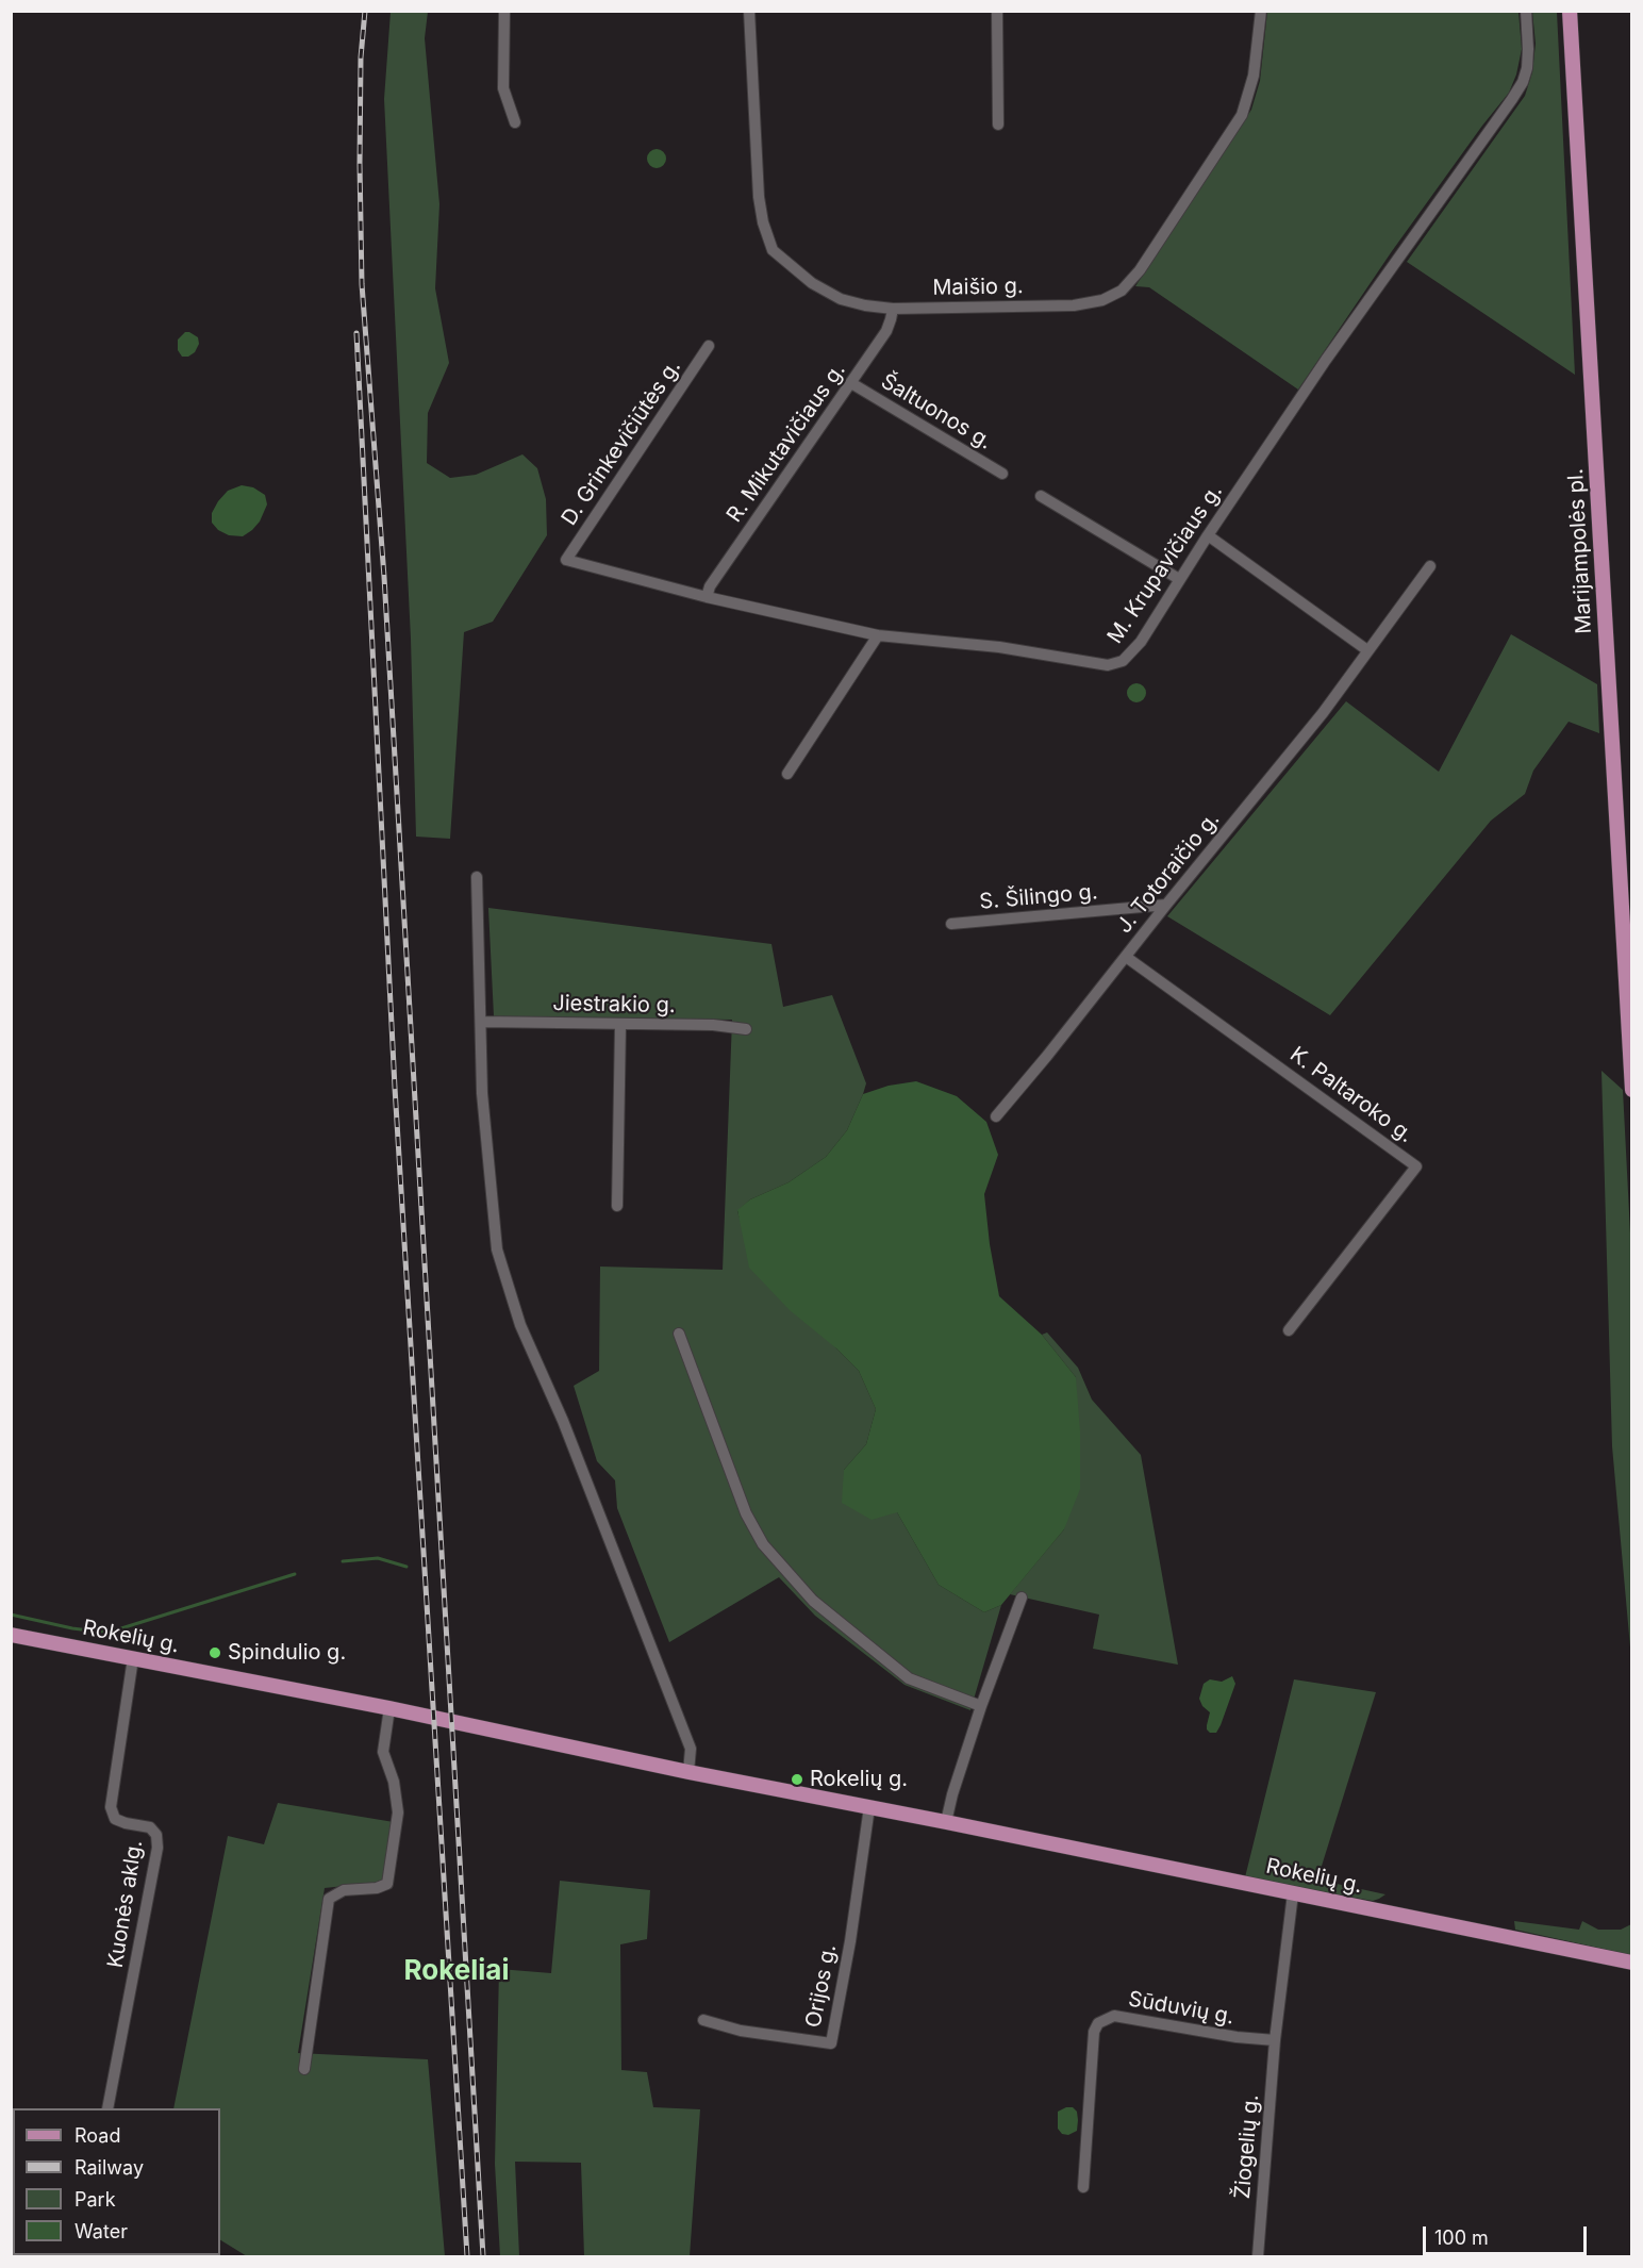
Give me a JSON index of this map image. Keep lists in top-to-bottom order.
{
  "streets": {
    "main road": ["Marijampolės pl.", "Rokelių g."],
    "street": [
      "Maišio g.",
      "Šaltuonos g.",
      "D. Grinkevičiūtės g.",
      "R. Mikutavičiaus g.",
      "M. Krupavičiaus g.",
      "J. Totoraičio g.",
      "S. Šilingo g.",
      "Jiestrakio g.",
      "K. Paltaroko g.",
      "Kuonės aklg.",
      "Orijos g.",
      "Sūduvių g.",
      "Žiogelių g."
    ]
  },
  "crossings": [
    ["Maišio g.", "R. Mikutavičiaus g."],
    ["Šaltuonos g.", "R. Mikutavičiaus g."],
    ["D. Grinkevičiūtės g.", "M. Krupavičiaus g."],
    ["R. Mikutavičiaus g.", "M. Krupavičiaus g."],
    ["J. Totoraičio g.", "S. Šilingo g."],
    ["J. Totoraičio g.", "K. Paltaroko g."],
    ["Rokelių g.", "Kuonės aklg."],
    ["Rokelių g.", "Orijos g."],
    ["Sūduvių g.", "Žiogelių g."]
  ],
  "districts": ["Rokeliai"],
  "places": ["Spindulio g.", "Rokelių g."],
  "legend": [
    "Road",
    "Railway",
    "Park",
    "Water"
  ],
  "scale_bar": "100 m"
}
